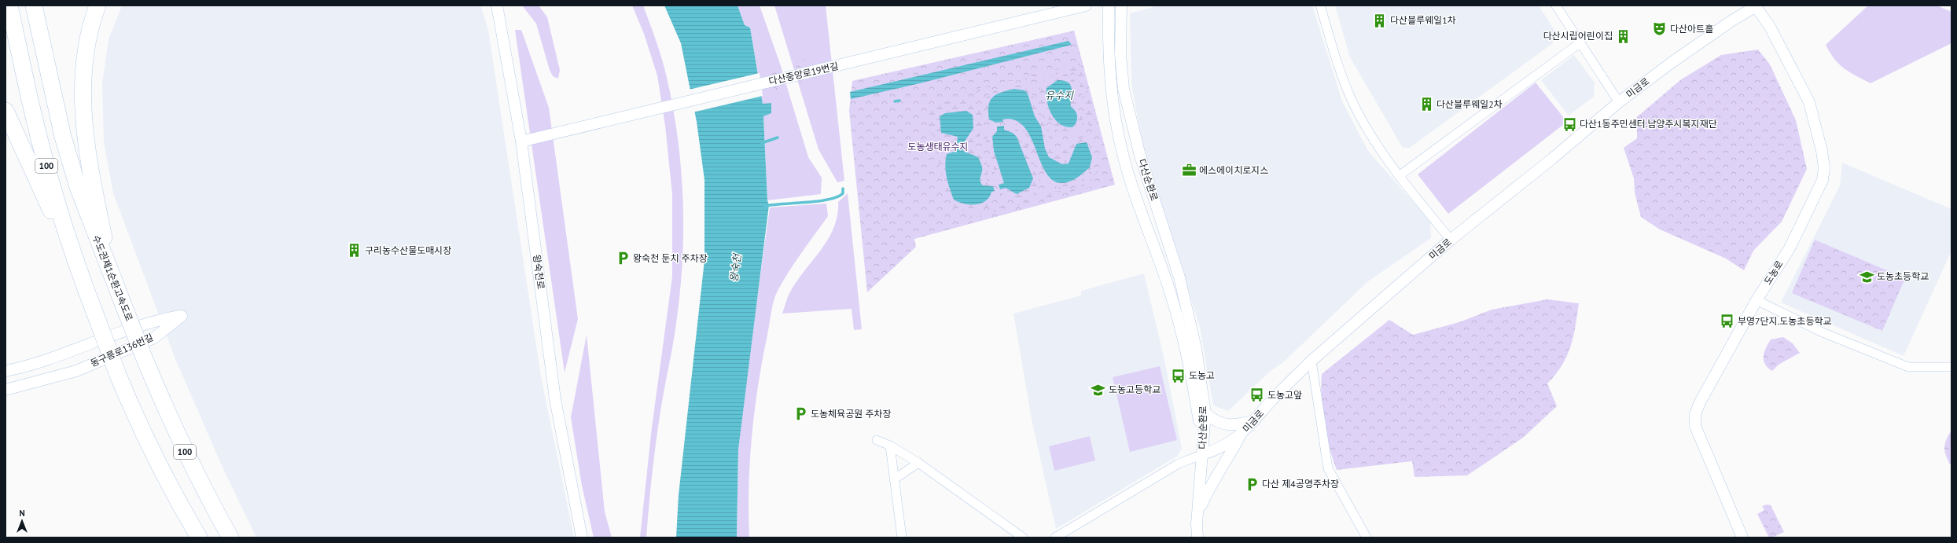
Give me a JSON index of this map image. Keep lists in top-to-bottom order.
{
  "streets": {
    "highway": ["100", "수도권제1순환고속도로"],
    "street": [
      "다산중앙로19번길",
      "미금로",
      "다산순환로",
      "왕숙천로",
      "도농로",
      "동구릉로136번길"
    ]
  },
  "crossings": [
    ["다산중앙로19번길", "왕숙천로"],
    ["미금로", "다산순환로"],
    ["미금로", "도농로"]
  ],
  "water": ["유수지", "왕숙천"],
  "parks": ["도농생태유수지"],
  "places": {
    "building": [
      "다산블루웨일1차",
      "다산시립어린이집",
      "다산블루웨일2차",
      "구리농수산물도매시장"
    ],
    "theatre": ["다산아트홀"],
    "bus stop": [
      "다산1동주민센터.남양주시복지재단",
      "부영7단지.도농초등학교",
      "도농고",
      "도농고앞"
    ],
    "office": ["에스에이치로지스"],
    "parking": ["왕숙천 둔치 주차장", "도농체육공원 주차장", "다산 제4공영주차장"],
    "school or university": ["도농초등학교", "도농고등학교"]
  },
  "north": "top"
}
